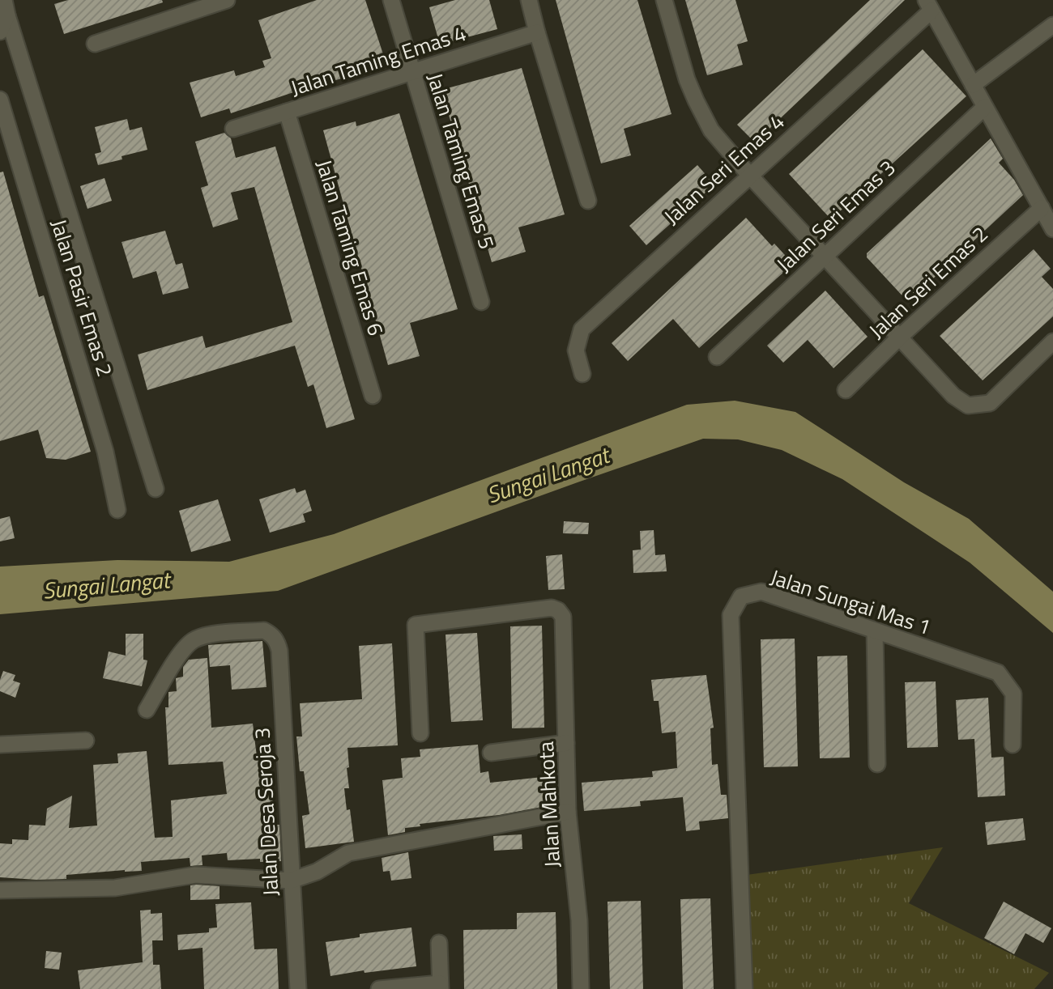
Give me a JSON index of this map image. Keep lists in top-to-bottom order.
{
  "streets": {
    "street": [
      "Jalan Taming Emas 4",
      "Jalan Taming Emas 5",
      "Jalan Seri Emas 4",
      "Jalan Seri Emas 3",
      "Jalan Taming Emas 6",
      "Jalan Seri Emas 2",
      "Jalan Pasir Emas 2",
      "Jalan Sungai Mas 1",
      "Jalan Mahkota",
      "Jalan Desa Seroja 3"
    ]
  },
  "crossings": [
    ["Jalan Taming Emas 4", "Jalan Taming Emas 5"],
    ["Jalan Taming Emas 4", "Jalan Taming Emas 6"]
  ],
  "water": ["Sungai Langat"]
}
